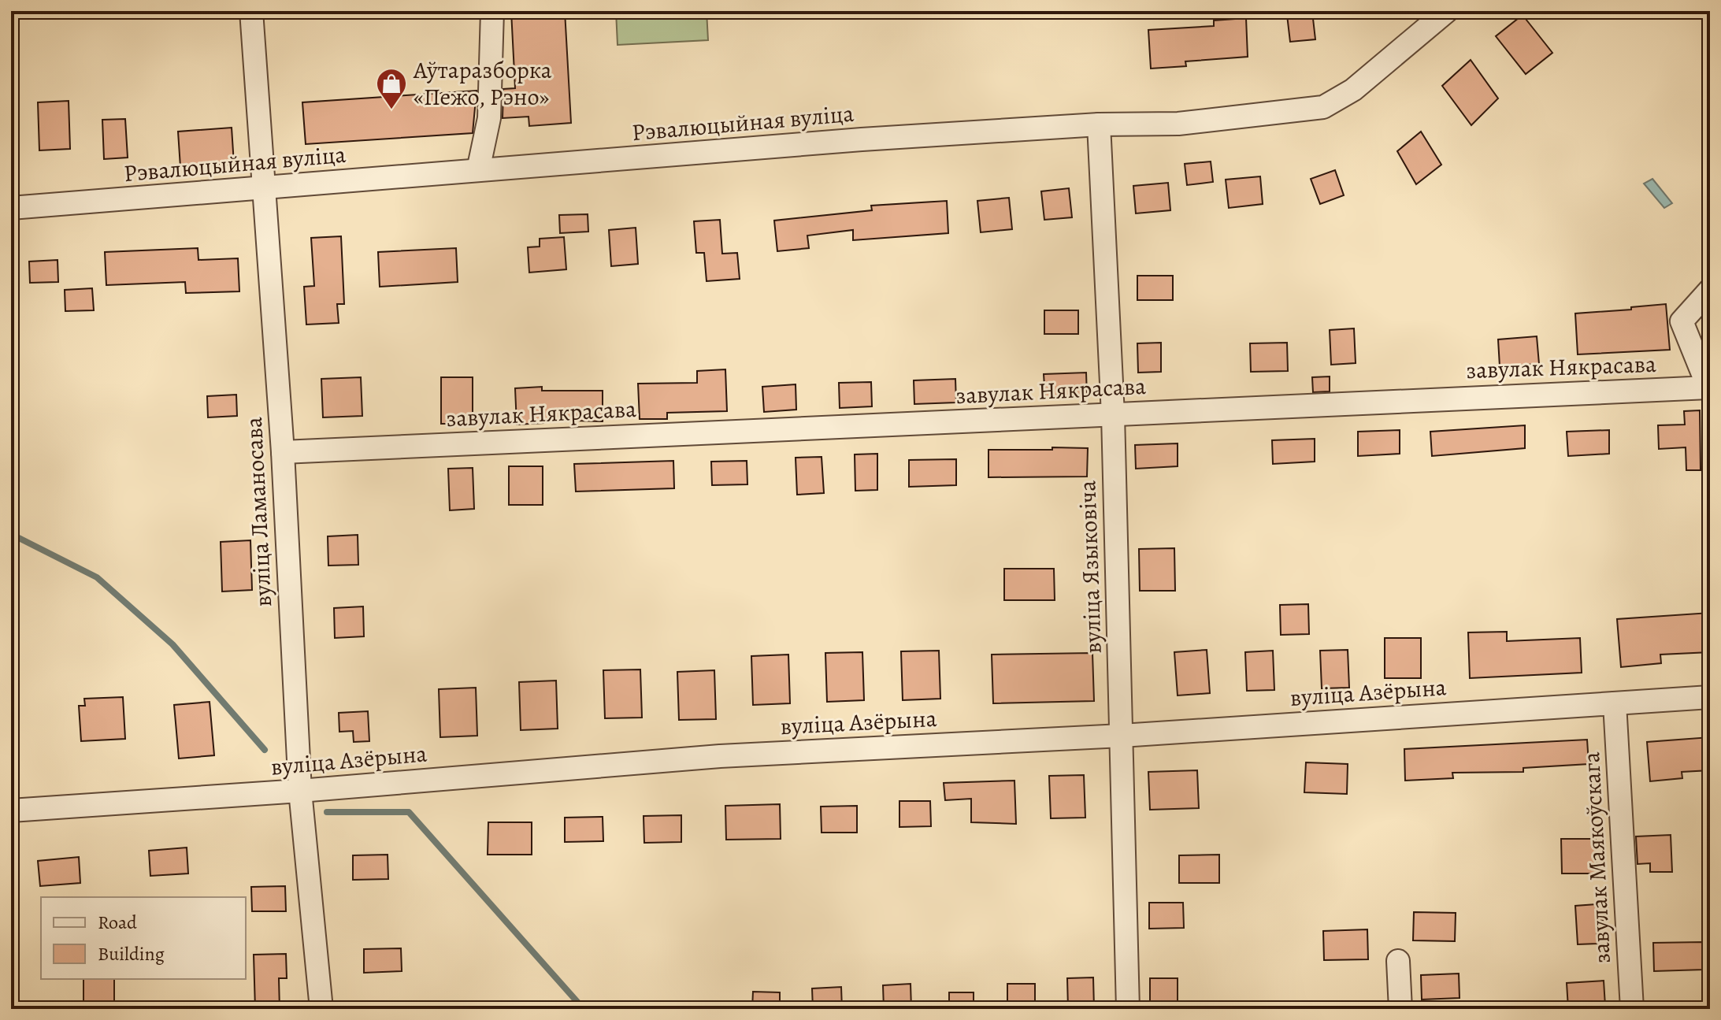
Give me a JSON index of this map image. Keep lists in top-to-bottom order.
{
  "streets": {
    "street": [
      "Рэвалюцыйная вуліца",
      "завулак Някрасава",
      "вуліца Ламаносава",
      "вуліца Языковіча",
      "вуліца Азёрына",
      "завулак Маякоўскага"
    ]
  },
  "crossings": [
    ["Рэвалюцыйная вуліца", "вуліца Ламаносава"],
    ["Рэвалюцыйная вуліца", "вуліца Языковіча"],
    ["завулак Някрасава", "вуліца Ламаносава"],
    ["завулак Някрасава", "вуліца Языковіча"],
    ["вуліца Ламаносава", "вуліца Азёрына"],
    ["вуліца Языковіча", "вуліца Азёрына"],
    ["вуліца Азёрына", "завулак Маякоўскага"]
  ],
  "places": {
    "shop": ["Аўтаразборка «Пежо, Рэно»"]
  },
  "legend": ["Road", "Building"]
}
